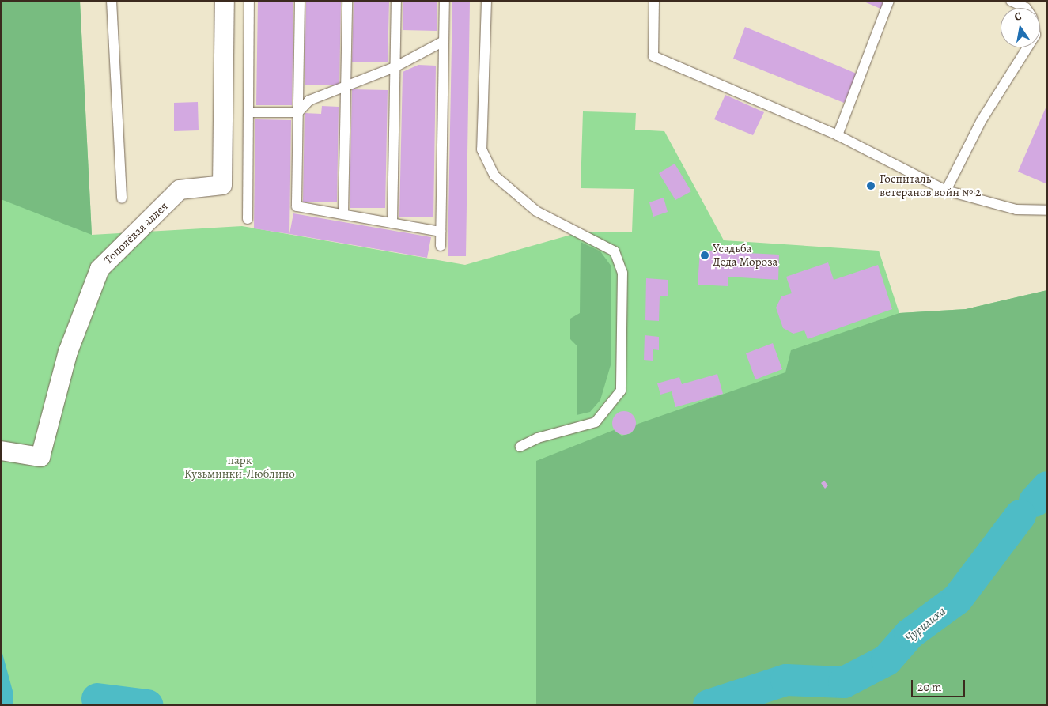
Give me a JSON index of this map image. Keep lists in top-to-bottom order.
{
  "streets": {
    "street": ["Тополёвая аллея"]
  },
  "water": ["Чурилиха"],
  "parks": ["парк Кузьминки-Люблино"],
  "places": ["Госпиталь ветеранов войн № 2", "Усадьба Деда Мороза"],
  "scale_bar": "20 m",
  "north": "top"
}
